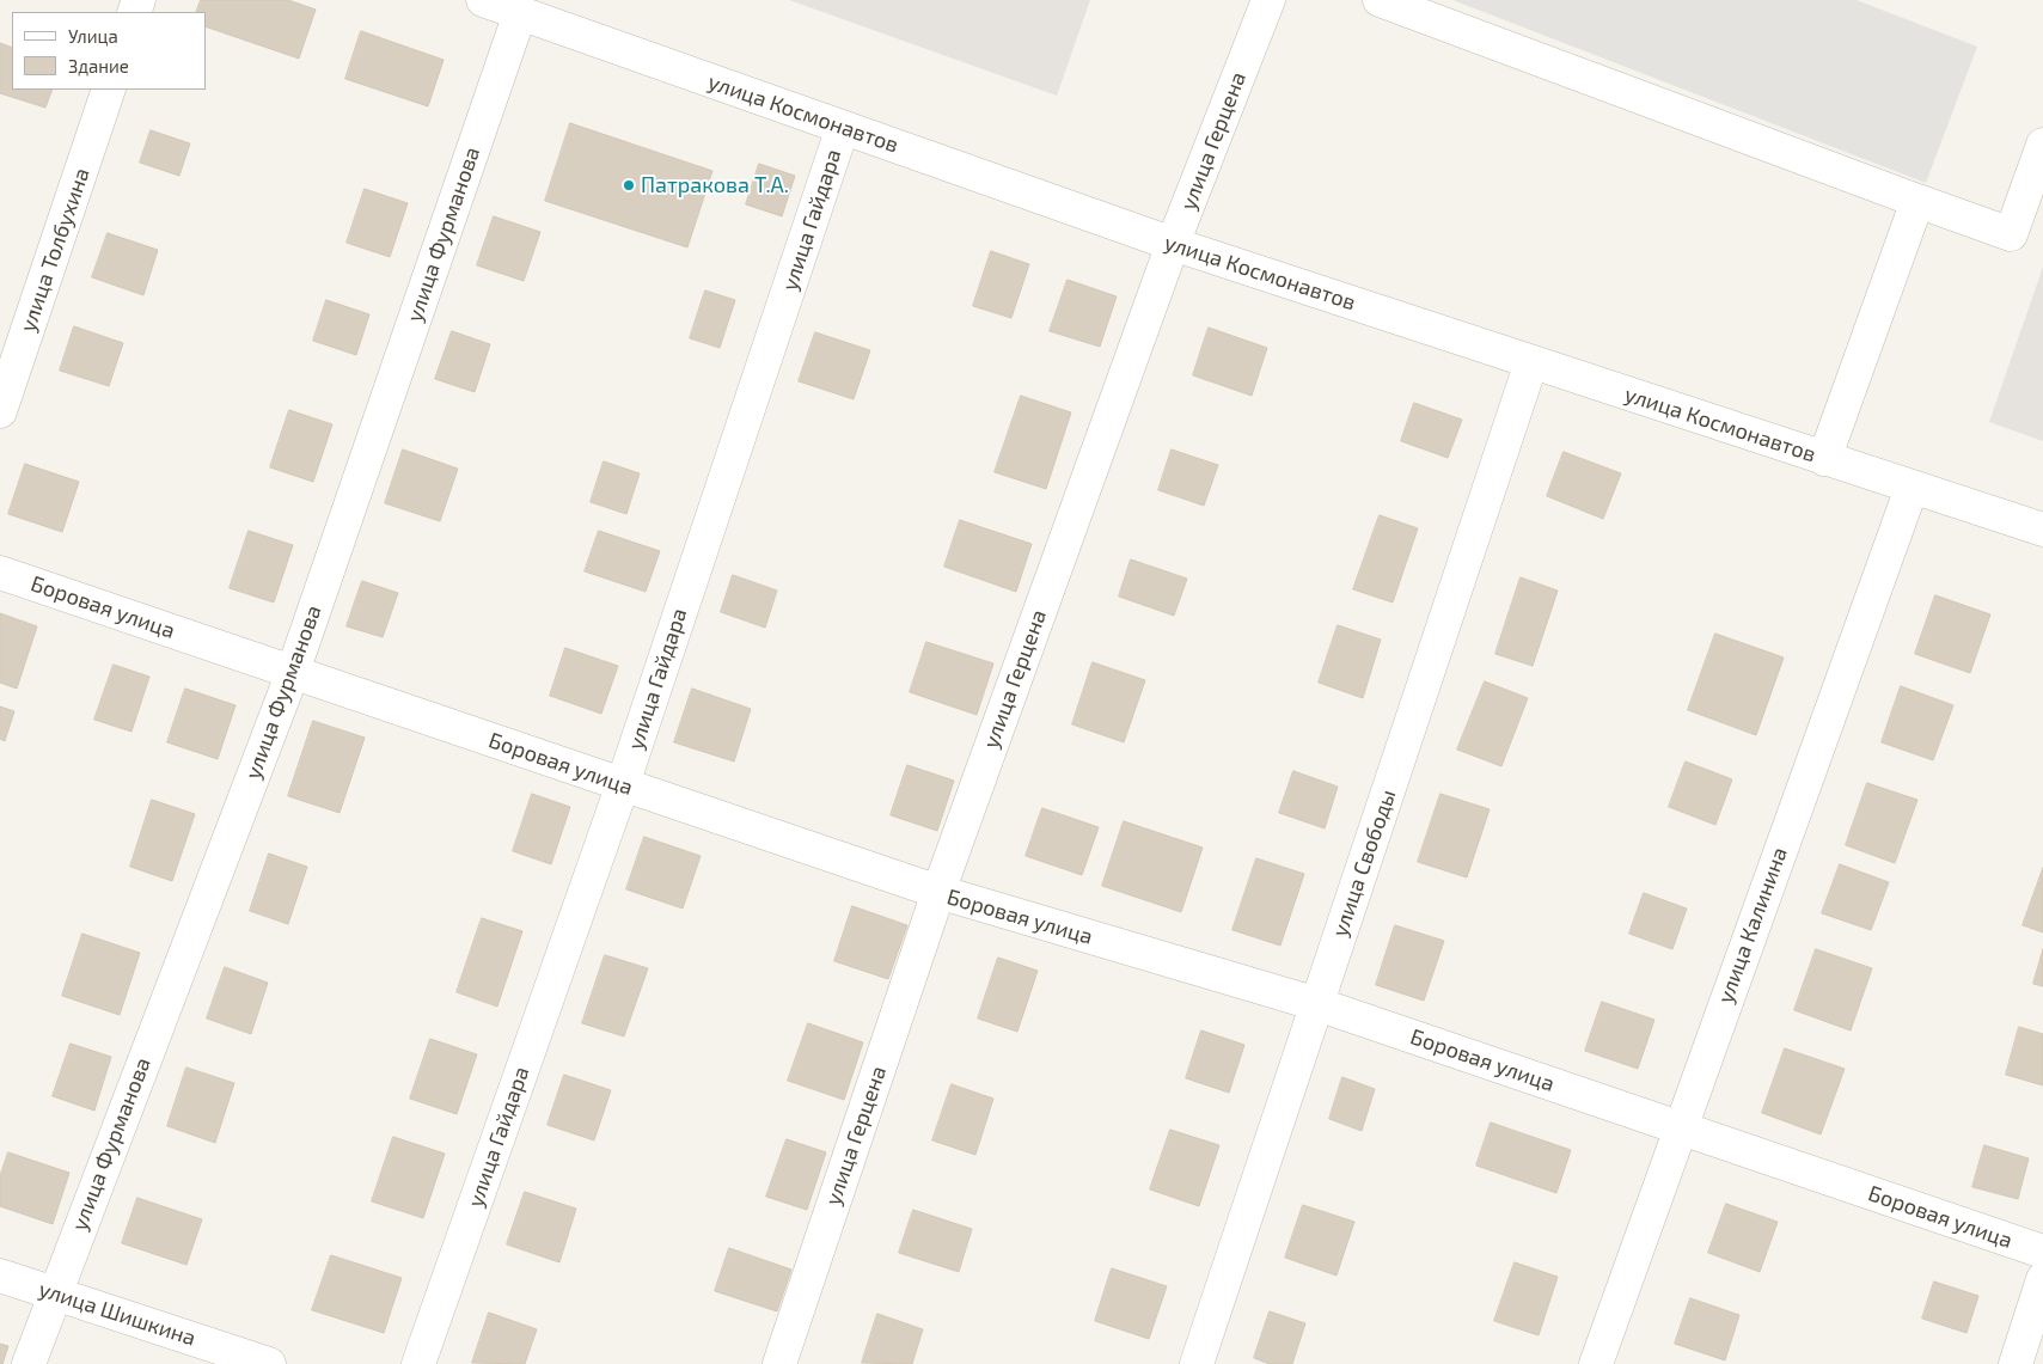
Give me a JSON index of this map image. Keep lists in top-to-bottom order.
{
  "streets": {
    "street": [
      "улица Космонавтов",
      "улица Герцена",
      "улица Гайдара",
      "улица Фурманова",
      "улица Толбухина",
      "Боровая улица",
      "улица Свободы",
      "улица Калинина",
      "улица Шишкина"
    ]
  },
  "crossings": [
    ["улица Космонавтов", "улица Герцена"],
    ["улица Космонавтов", "улица Гайдара"],
    ["улица Космонавтов", "улица Фурманова"],
    ["улица Космонавтов", "улица Свободы"],
    ["улица Космонавтов", "улица Калинина"],
    ["улица Герцена", "Боровая улица"],
    ["улица Гайдара", "Боровая улица"],
    ["улица Фурманова", "Боровая улица"],
    ["улица Фурманова", "улица Шишкина"],
    ["Боровая улица", "улица Свободы"],
    ["Боровая улица", "улица Калинина"]
  ],
  "places": ["Патракова Т.А."],
  "legend": ["Улица", "Здание"]
}
